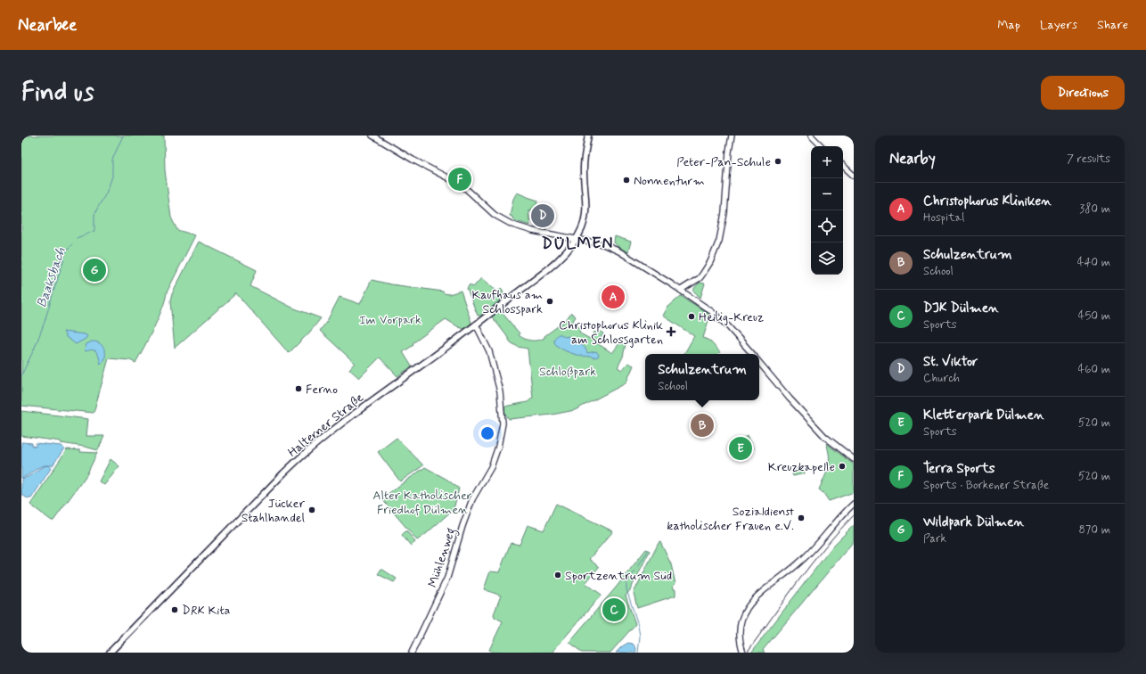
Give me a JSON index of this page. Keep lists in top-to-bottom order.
{
  "streets": {
    "main road": ["Halterner Straße"],
    "street": ["Mühlenweg"]
  },
  "crossings": [
    ["Halterner Straße", "Mühlenweg"]
  ],
  "districts": ["DÜLMEN"],
  "water": ["Baaksbach"],
  "parks": ["Im Vorpark", "Schloßpark", "Alter Katholischer Friedhof Dülmen"],
  "places": {
    "other": [
      "Peter-Pan-Schule",
      "Nonnenturm",
      "Kaufhaus am Schlosspark",
      "Heilig-Kreuz",
      "Ferno",
      "Kreuzkapelle",
      "Jücker Stahlhandel",
      "Sozialdienst katholischer Frauen e.V.",
      "Sportzentrum Süd",
      "DRK Kita"
    ],
    "health": ["Christophorus Klinik am Schlossgarten"]
  },
  "page": {
    "header": "Nearbee",
    "nav": ["Map", "Layers", "Share"],
    "buttons": "Directions",
    "title": "Find us",
    "heading": ["Nearby", "7 results"],
    "map_buttons": ["+", "−"],
    "pins": [
      "F",
      "D",
      "G",
      "A",
      "B",
      "E",
      "C"
    ],
    "list": [
      {
        "mark": "A",
        "name": "Christophorus Kliniken",
        "note": "Hospital",
        "value": "380 m"
      },
      {
        "mark": "B",
        "name": "Schulzentrum",
        "note": "School",
        "value": "440 m"
      },
      {
        "mark": "C",
        "name": "DJK Dülmen",
        "note": "Sports",
        "value": "450 m"
      },
      {
        "mark": "D",
        "name": "St. Viktor",
        "note": "Church",
        "value": "460 m"
      },
      {
        "mark": "E",
        "name": "Kletterpark Dülmen",
        "note": "Sports",
        "value": "520 m"
      },
      {
        "mark": "F",
        "name": "Terra Sports",
        "note": "Sports · Borkener Straße",
        "value": "520 m"
      },
      {
        "mark": "G",
        "name": "Wildpark Dülmen",
        "note": "Park",
        "value": "870 m"
      }
    ],
    "popup": ["Schulzentrum", "School"]
  }
}
